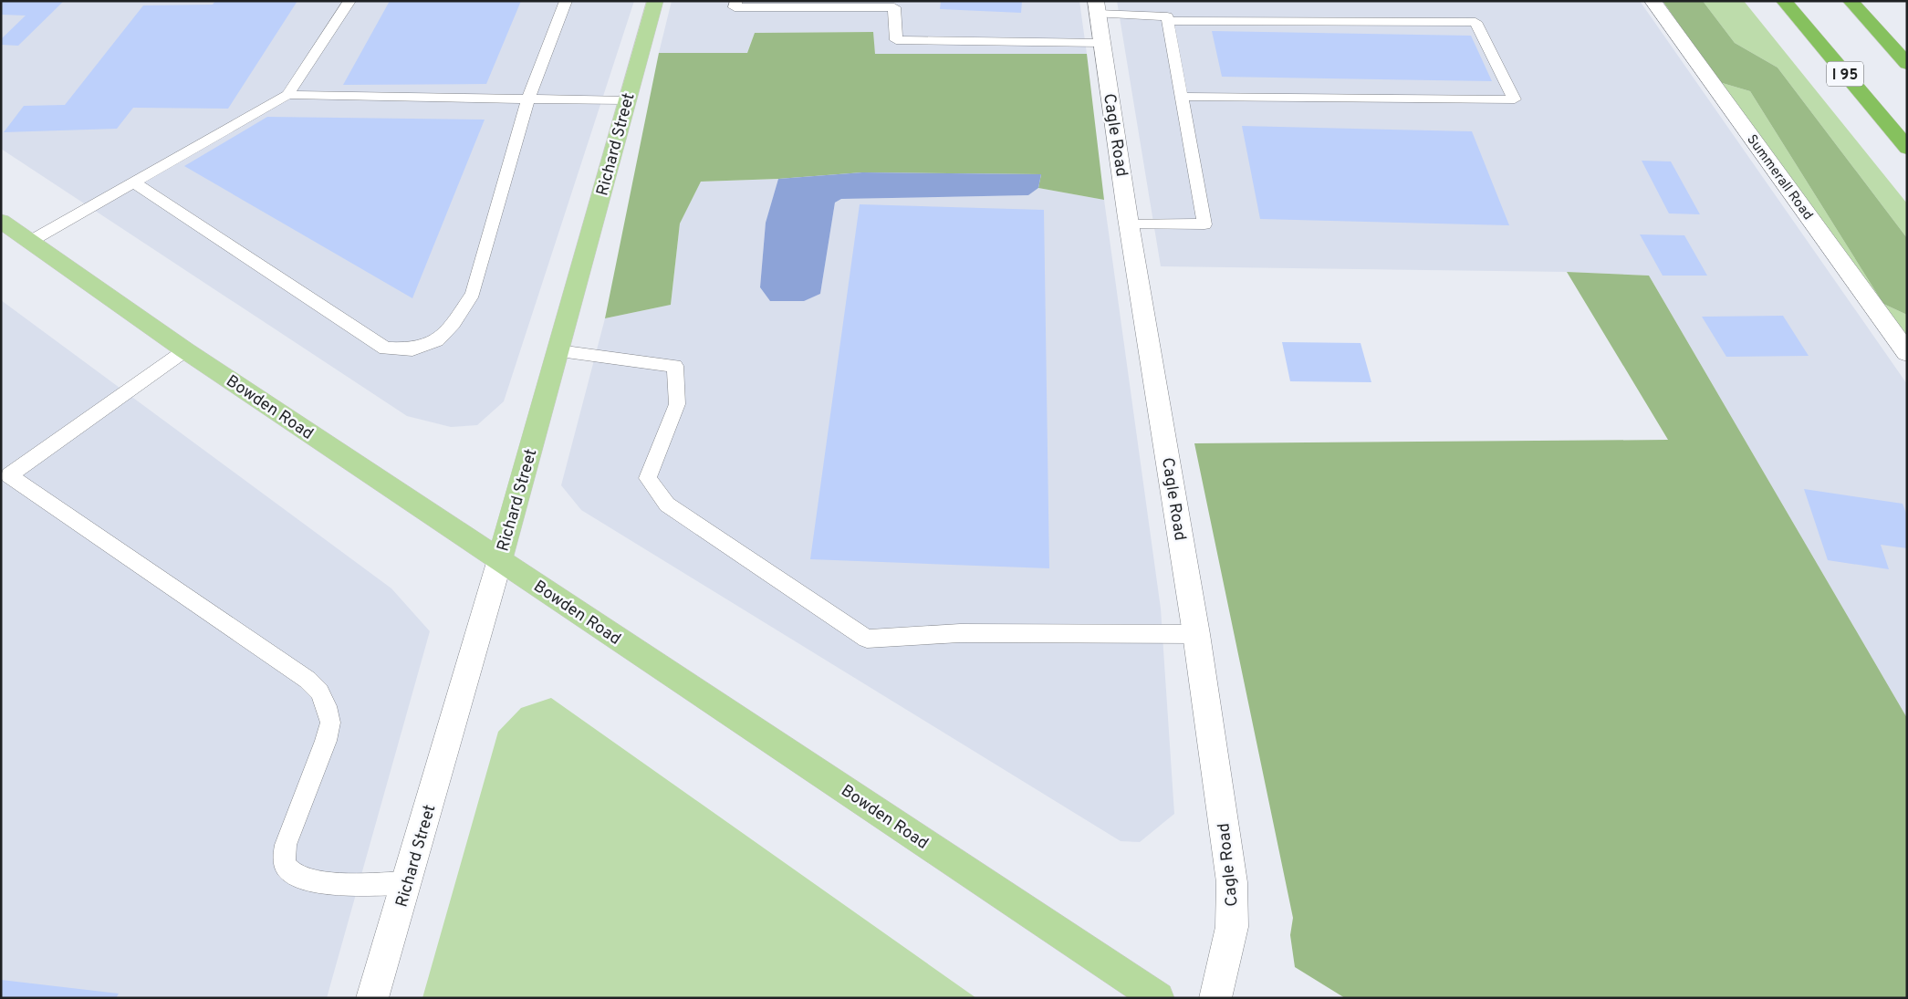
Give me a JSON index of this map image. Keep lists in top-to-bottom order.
{
  "streets": {
    "highway": ["I 95"],
    "main road": ["Richard Street", "Bowden Road"],
    "street": ["Cagle Road", "Summerall Road"]
  },
  "crossings": [
    ["Richard Street", "Bowden Road"]
  ]
}
